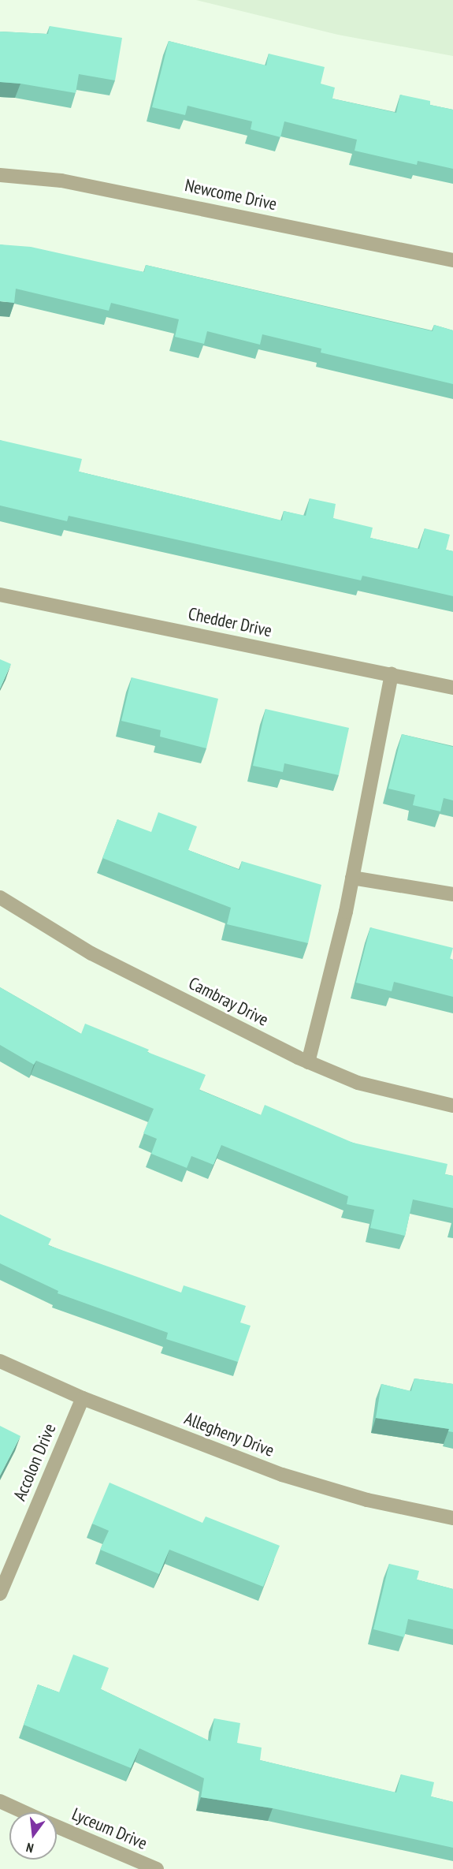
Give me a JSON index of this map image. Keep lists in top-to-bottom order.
{
  "streets": {
    "street": [
      "Newcome Drive",
      "Chedder Drive",
      "Cambray Drive",
      "Allegheny Drive",
      "Accolon Drive",
      "Lyceum Drive"
    ]
  },
  "crossings": [
    ["Allegheny Drive", "Accolon Drive"]
  ],
  "north": "bottom"
}
